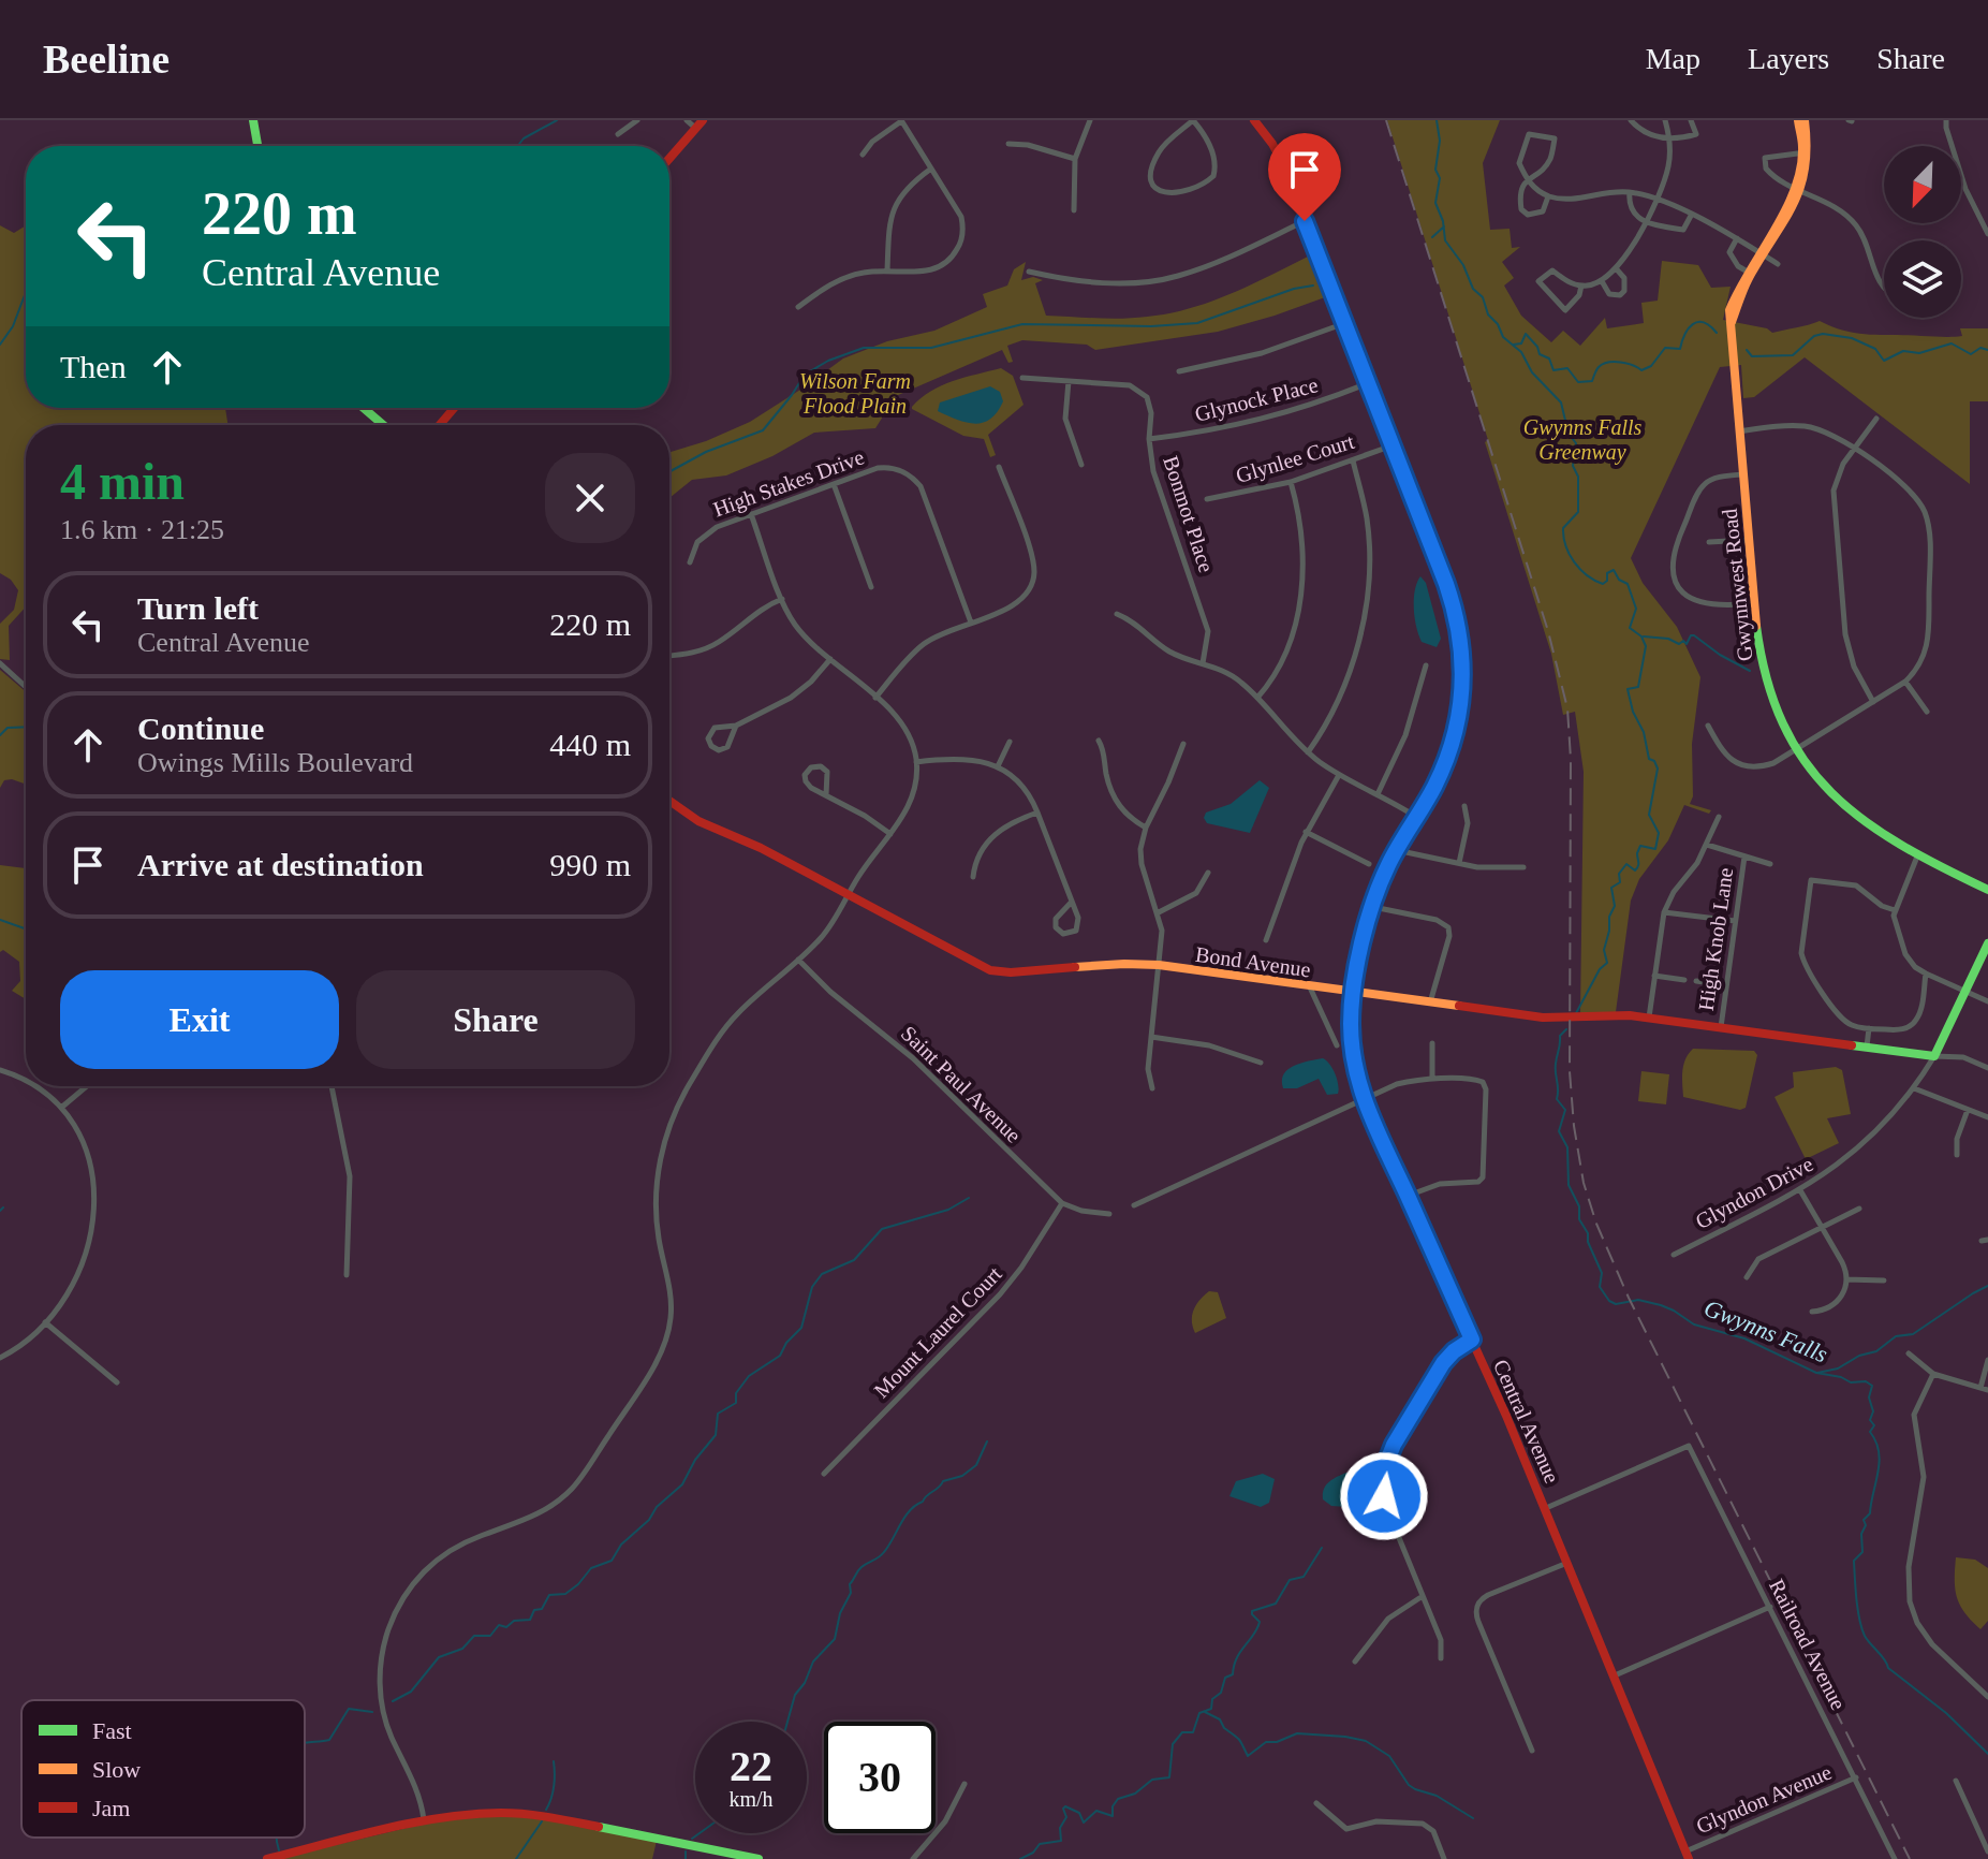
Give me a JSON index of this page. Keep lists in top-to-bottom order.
{
  "streets": {
    "street": [
      "Glynock Place",
      "Glynlee Court",
      "High Stakes Drive",
      "Bonmot Place",
      "Gwynnwest Road",
      "High Knob Lane",
      "Bond Avenue",
      "Saint Paul Avenue",
      "Glyndon Drive",
      "Mount Laurel Court",
      "Central Avenue",
      "Railroad Avenue",
      "Glyndon Avenue"
    ]
  },
  "crossings": [
    ["Glynock Place", "Bonmot Place"],
    ["Glynock Place", "Central Avenue"],
    ["Glynlee Court", "Central Avenue"],
    ["High Knob Lane", "Bond Avenue"],
    ["Bond Avenue", "Glyndon Drive"],
    ["Bond Avenue", "Central Avenue"],
    ["Saint Paul Avenue", "Mount Laurel Court"],
    ["Central Avenue", "Railroad Avenue"],
    ["Central Avenue", "Glyndon Avenue"],
    ["Railroad Avenue", "Glyndon Avenue"]
  ],
  "water": ["Gwynns Falls"],
  "parks": ["Wilson Farm Flood Plain", "Gwynns Falls Greenway"],
  "legend": ["Fast", "Slow", "Jam"],
  "north": "bottom left",
  "page": {
    "header": "Beeline",
    "nav": ["Map", "Layers", "Share"],
    "turn": ["220 m", "Central Avenue"],
    "then": "Then",
    "heading": ["4 min", "1.6 km · 21:25"],
    "list": [
      {
        "name": "Turn left",
        "note": "Central Avenue",
        "value": "220 m"
      },
      {
        "name": "Continue",
        "note": "Owings Mills Boulevard",
        "value": "440 m"
      },
      {
        "name": "Arrive at destination",
        "value": "990 m"
      }
    ],
    "buttons": ["Exit", "Share"],
    "speed": "22 km/h",
    "limit": "30"
  }
}
